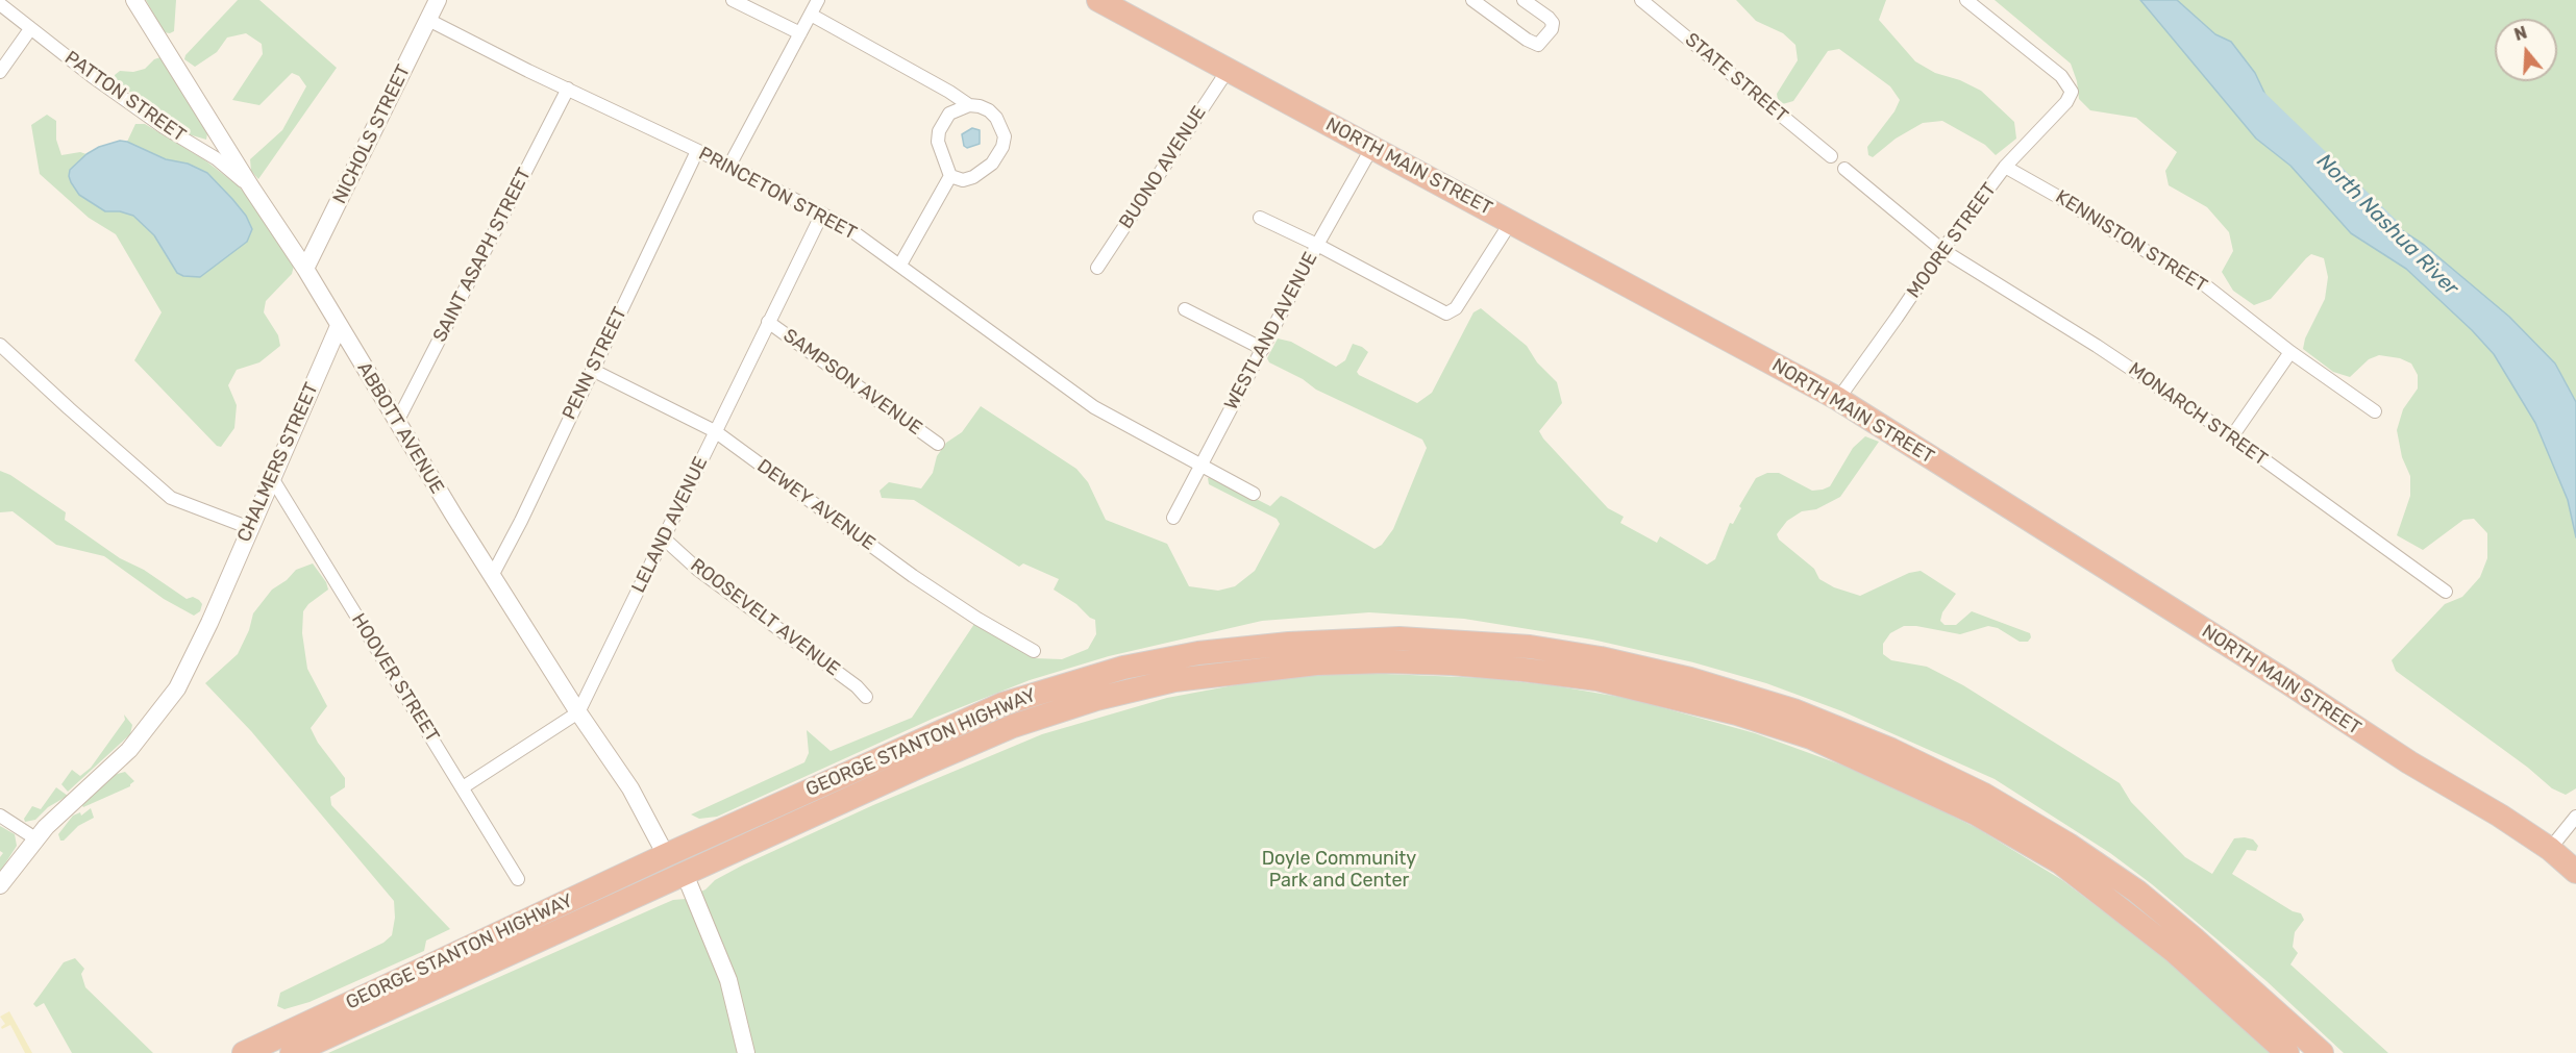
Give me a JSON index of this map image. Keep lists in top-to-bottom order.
{
  "streets": {
    "highway": ["NORTH MAIN STREET", "GEORGE STANTON HIGHWAY"],
    "street": [
      "STATE STREET",
      "PATTON STREET",
      "NICHOLS STREET",
      "BUONO AVENUE",
      "PRINCETON STREET",
      "MOORE STREET",
      "KENNISTON STREET",
      "SAINT ASAPH STREET",
      "WESTLAND AVENUE",
      "PENN STREET",
      "SAMPSON AVENUE",
      "MONARCH STREET",
      "ABBOTT AVENUE",
      "CHALMERS STREET",
      "DEWEY AVENUE",
      "LELAND AVENUE",
      "ROOSEVELT AVENUE",
      "HOOVER STREET"
    ]
  },
  "crossings": [
    ["PATTON STREET", "ABBOTT AVENUE"],
    ["NICHOLS STREET", "PRINCETON STREET"],
    ["NICHOLS STREET", "ABBOTT AVENUE"],
    ["NORTH MAIN STREET", "BUONO AVENUE"],
    ["NORTH MAIN STREET", "MOORE STREET"],
    ["NORTH MAIN STREET", "WESTLAND AVENUE"],
    ["PRINCETON STREET", "SAINT ASAPH STREET"],
    ["PRINCETON STREET", "WESTLAND AVENUE"],
    ["PRINCETON STREET", "PENN STREET"],
    ["PRINCETON STREET", "LELAND AVENUE"],
    ["MOORE STREET", "KENNISTON STREET"],
    ["MOORE STREET", "MONARCH STREET"],
    ["SAINT ASAPH STREET", "ABBOTT AVENUE"],
    ["PENN STREET", "ABBOTT AVENUE"],
    ["PENN STREET", "DEWEY AVENUE"],
    ["SAMPSON AVENUE", "LELAND AVENUE"],
    ["ABBOTT AVENUE", "CHALMERS STREET"],
    ["ABBOTT AVENUE", "LELAND AVENUE"],
    ["ABBOTT AVENUE", "GEORGE STANTON HIGHWAY"],
    ["CHALMERS STREET", "HOOVER STREET"],
    ["DEWEY AVENUE", "LELAND AVENUE"],
    ["LELAND AVENUE", "ROOSEVELT AVENUE"]
  ],
  "water": ["North Nashua River"],
  "parks": ["Doyle Community Park and Center"],
  "north": "top"
}
